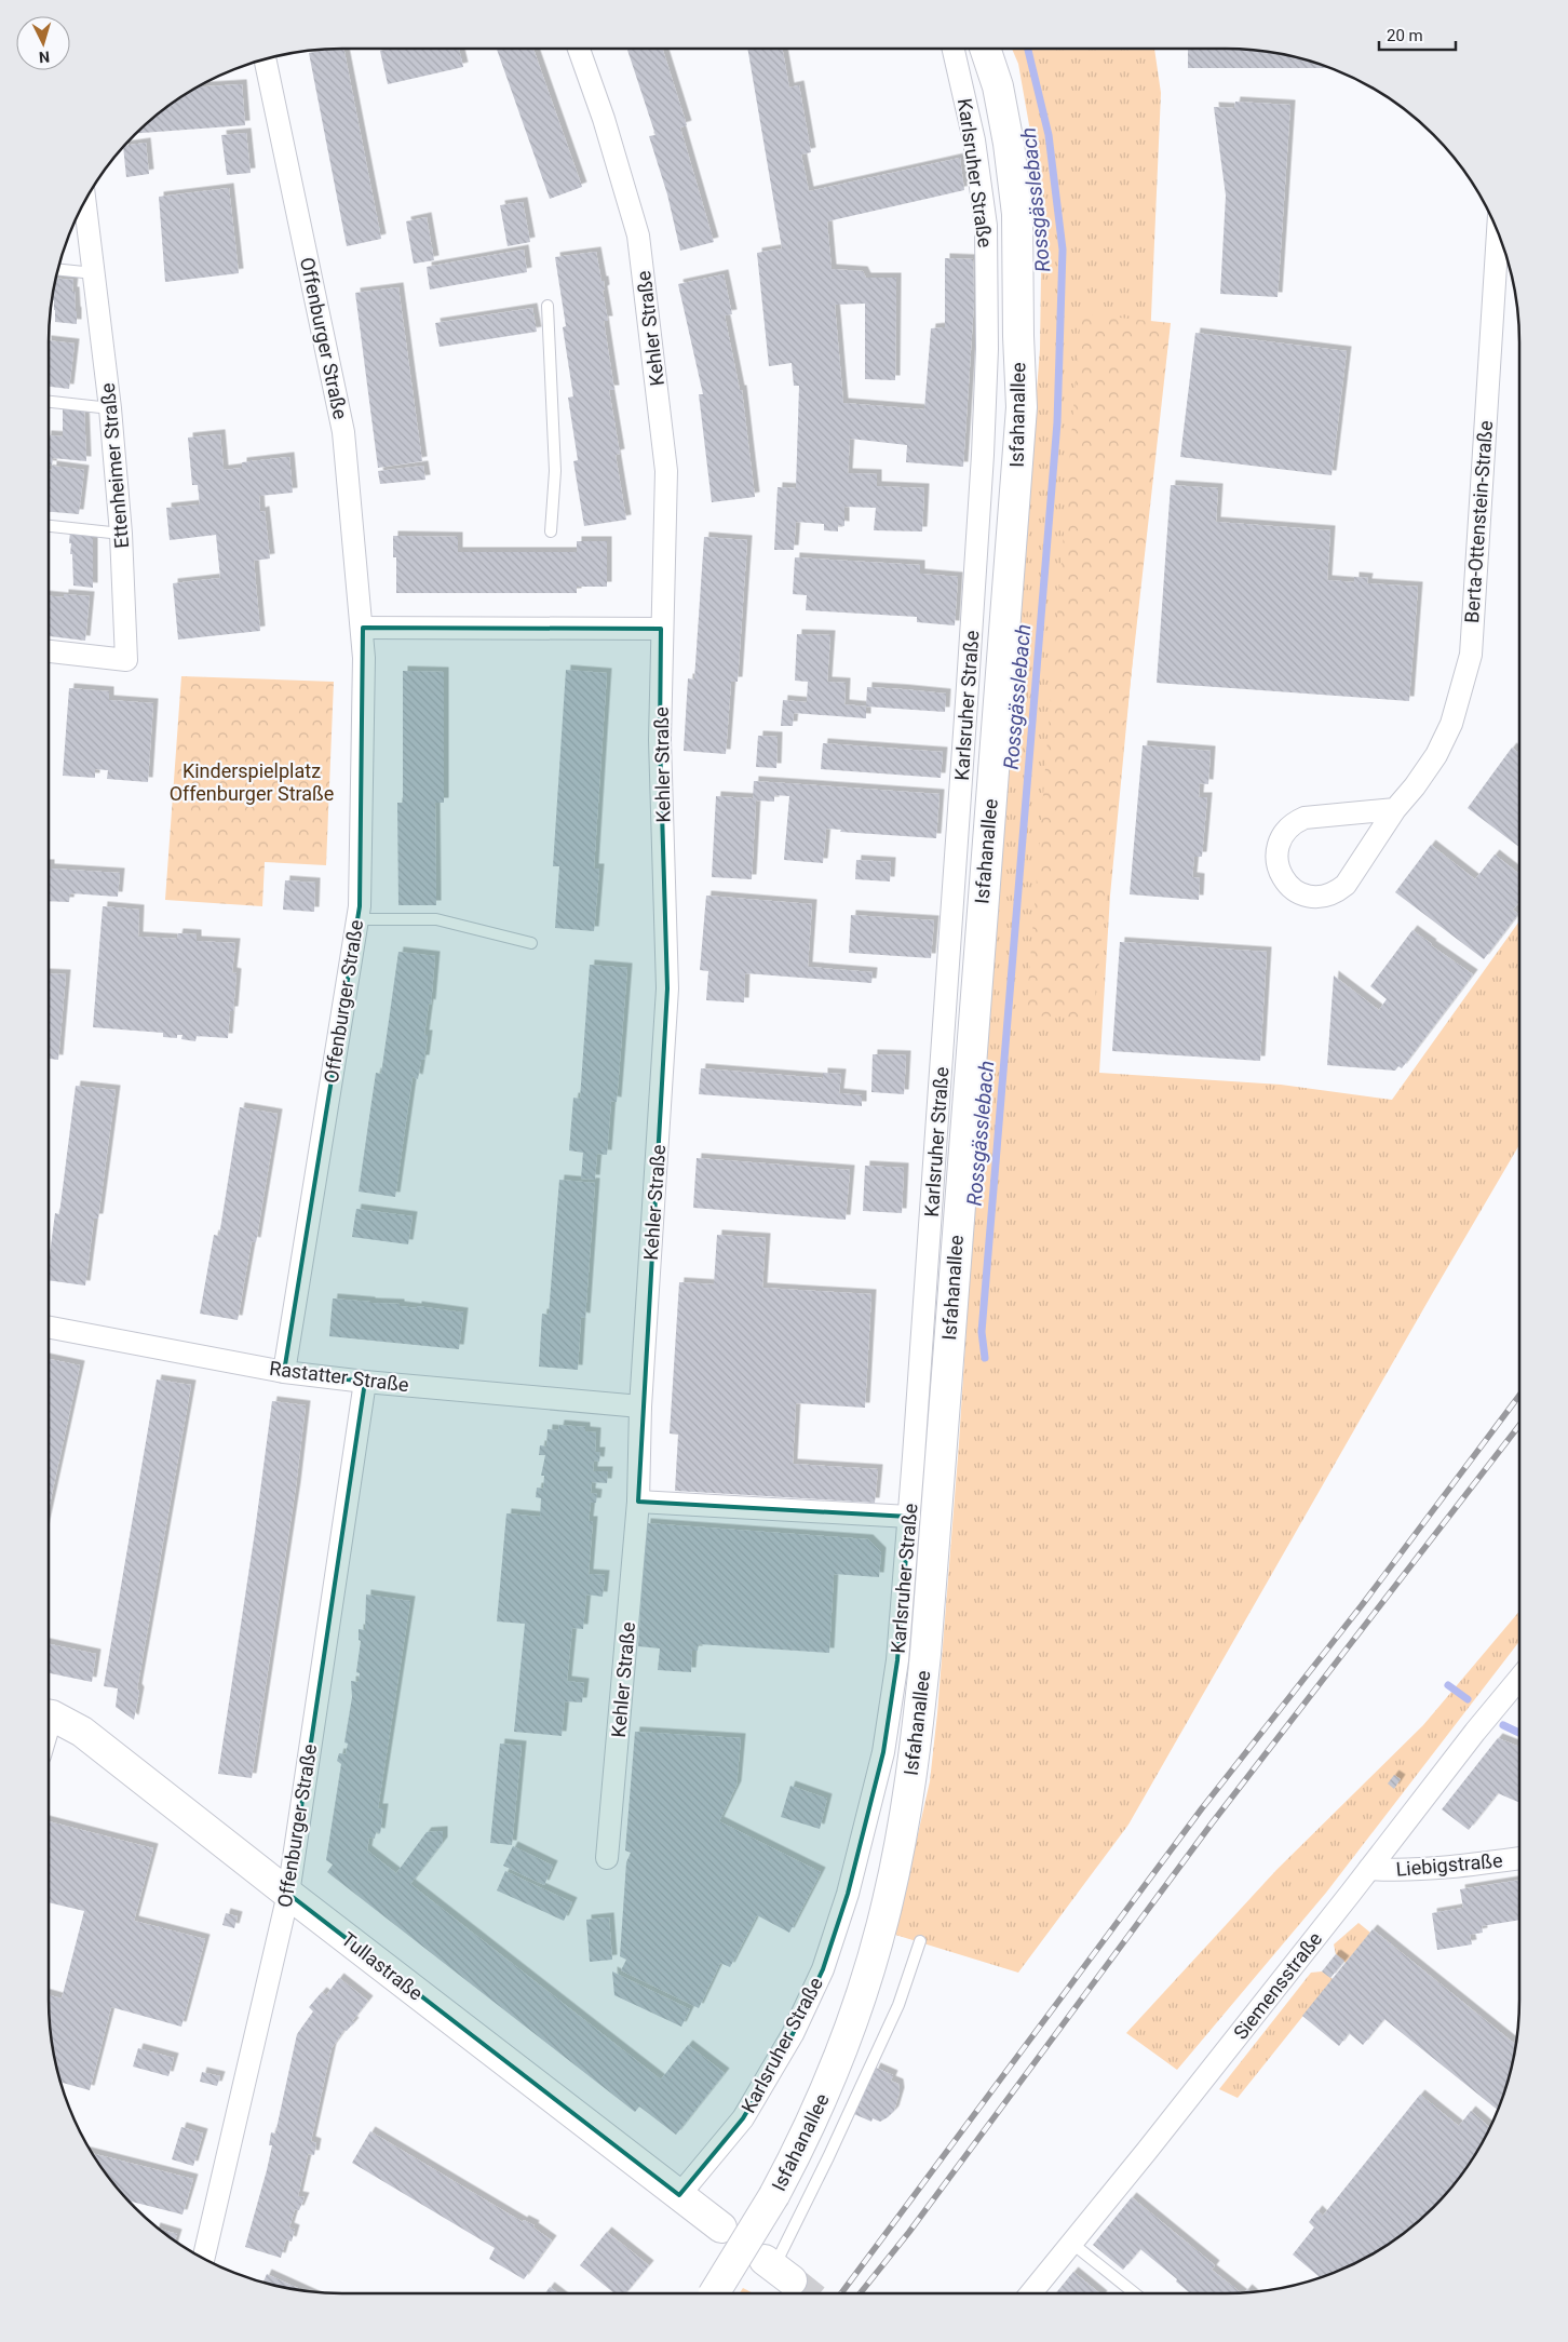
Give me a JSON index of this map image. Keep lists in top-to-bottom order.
{
  "streets": {
    "main road": ["Isfahanallee", "Tullastraße"],
    "street": [
      "Karlsruher Straße",
      "Kehler Straße",
      "Offenburger Straße",
      "Ettenheimer Straße",
      "Berta-Ottenstein-Straße",
      "Rastatter Straße",
      "Liebigstraße",
      "Siemensstraße"
    ]
  },
  "crossings": [
    ["Karlsruher Straße", "Tullastraße"],
    ["Kehler Straße", "Rastatter Straße"],
    ["Offenburger Straße", "Rastatter Straße"],
    ["Offenburger Straße", "Tullastraße"],
    ["Liebigstraße", "Siemensstraße"]
  ],
  "water": ["Rossgässlebach"],
  "parks": ["Kinderspielplatz Offenburger Straße"],
  "scale_bar": "20 m",
  "north": "bottom"
}
